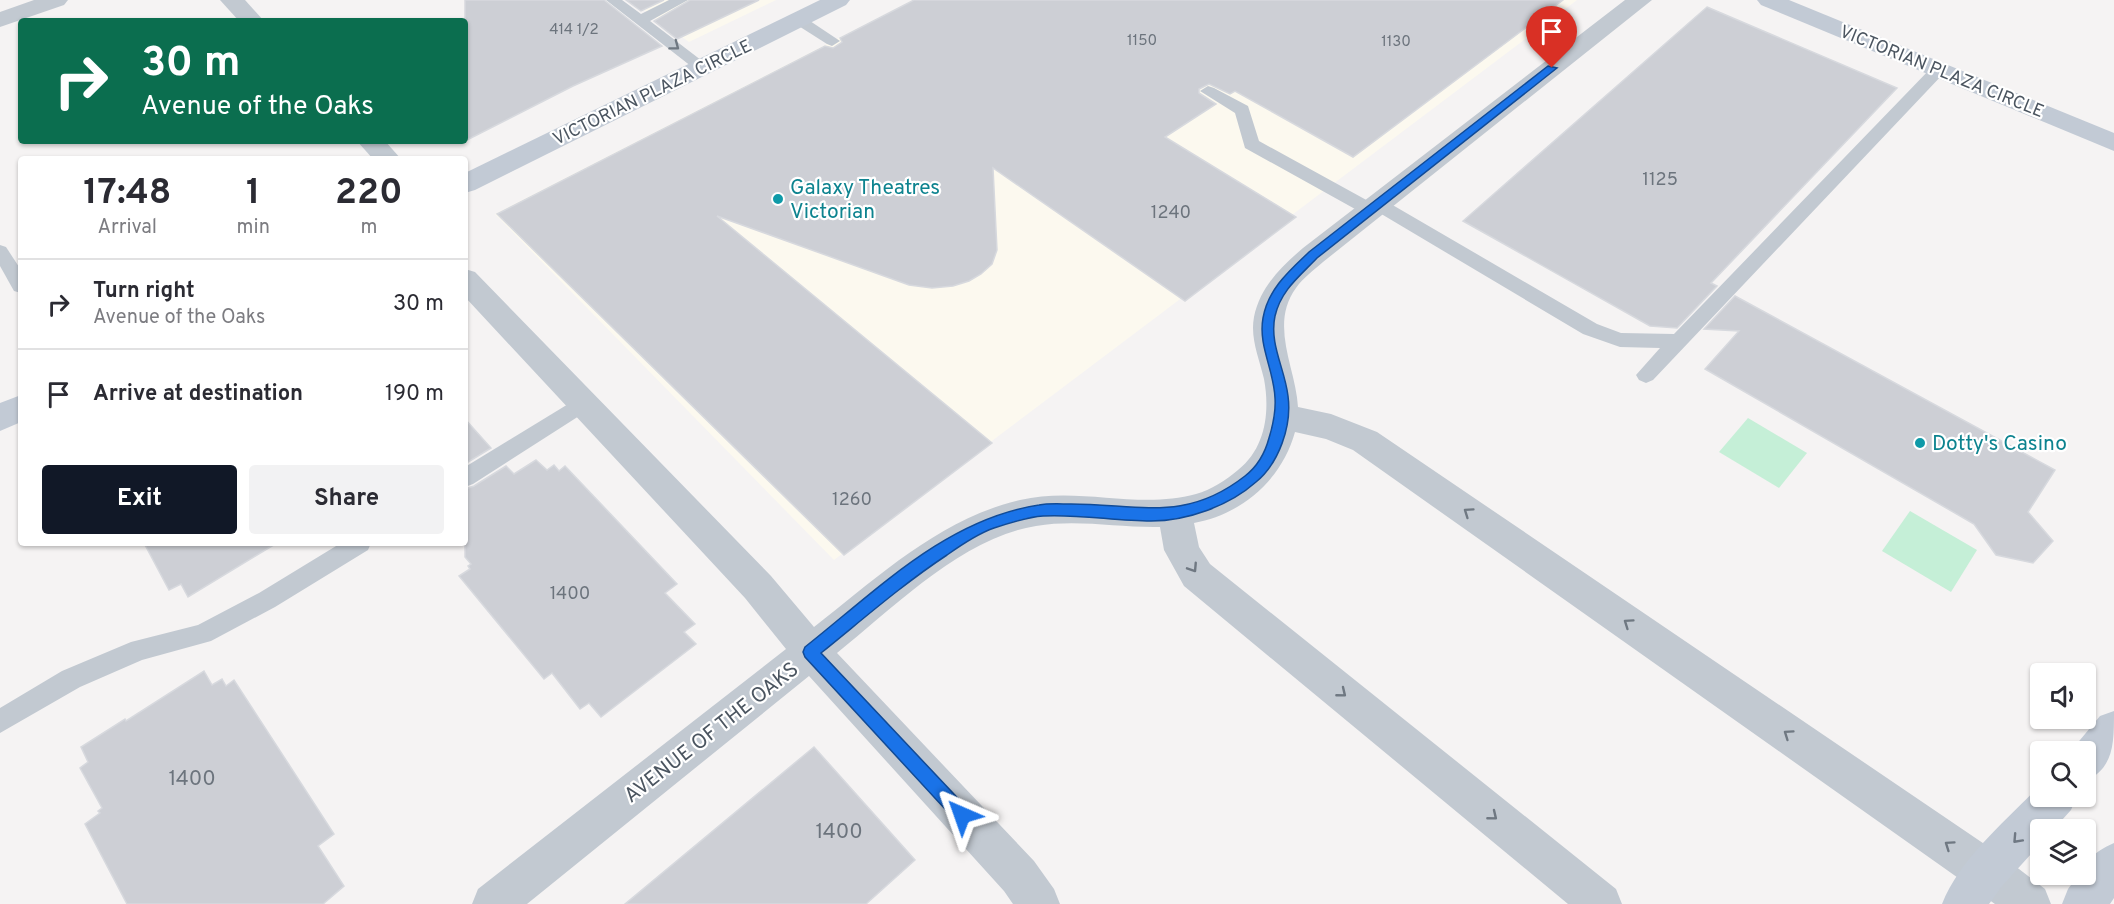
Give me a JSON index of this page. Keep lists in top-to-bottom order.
{
  "streets": {
    "street": ["VICTORIAN PLAZA CIRCLE", "AVENUE OF THE OAKS"]
  },
  "places": ["Galaxy Theatres Victorian", "Dotty's Casino"],
  "house_numbers": [
    "414 1/2",
    "1150",
    "1130",
    "1125",
    "1240",
    "1260",
    "1400",
    "1400",
    "1400"
  ],
  "page": {
    "turn": ["30 m", "Avenue of the Oaks"],
    "eta": [
      "17:48",
      "Arrival",
      "1",
      "min",
      "220",
      "m"
    ],
    "list": [
      {
        "name": "Turn right",
        "note": "Avenue of the Oaks",
        "value": "30 m"
      },
      {
        "name": "Arrive at destination",
        "value": "190 m"
      }
    ],
    "buttons": ["Exit", "Share"]
  }
}
